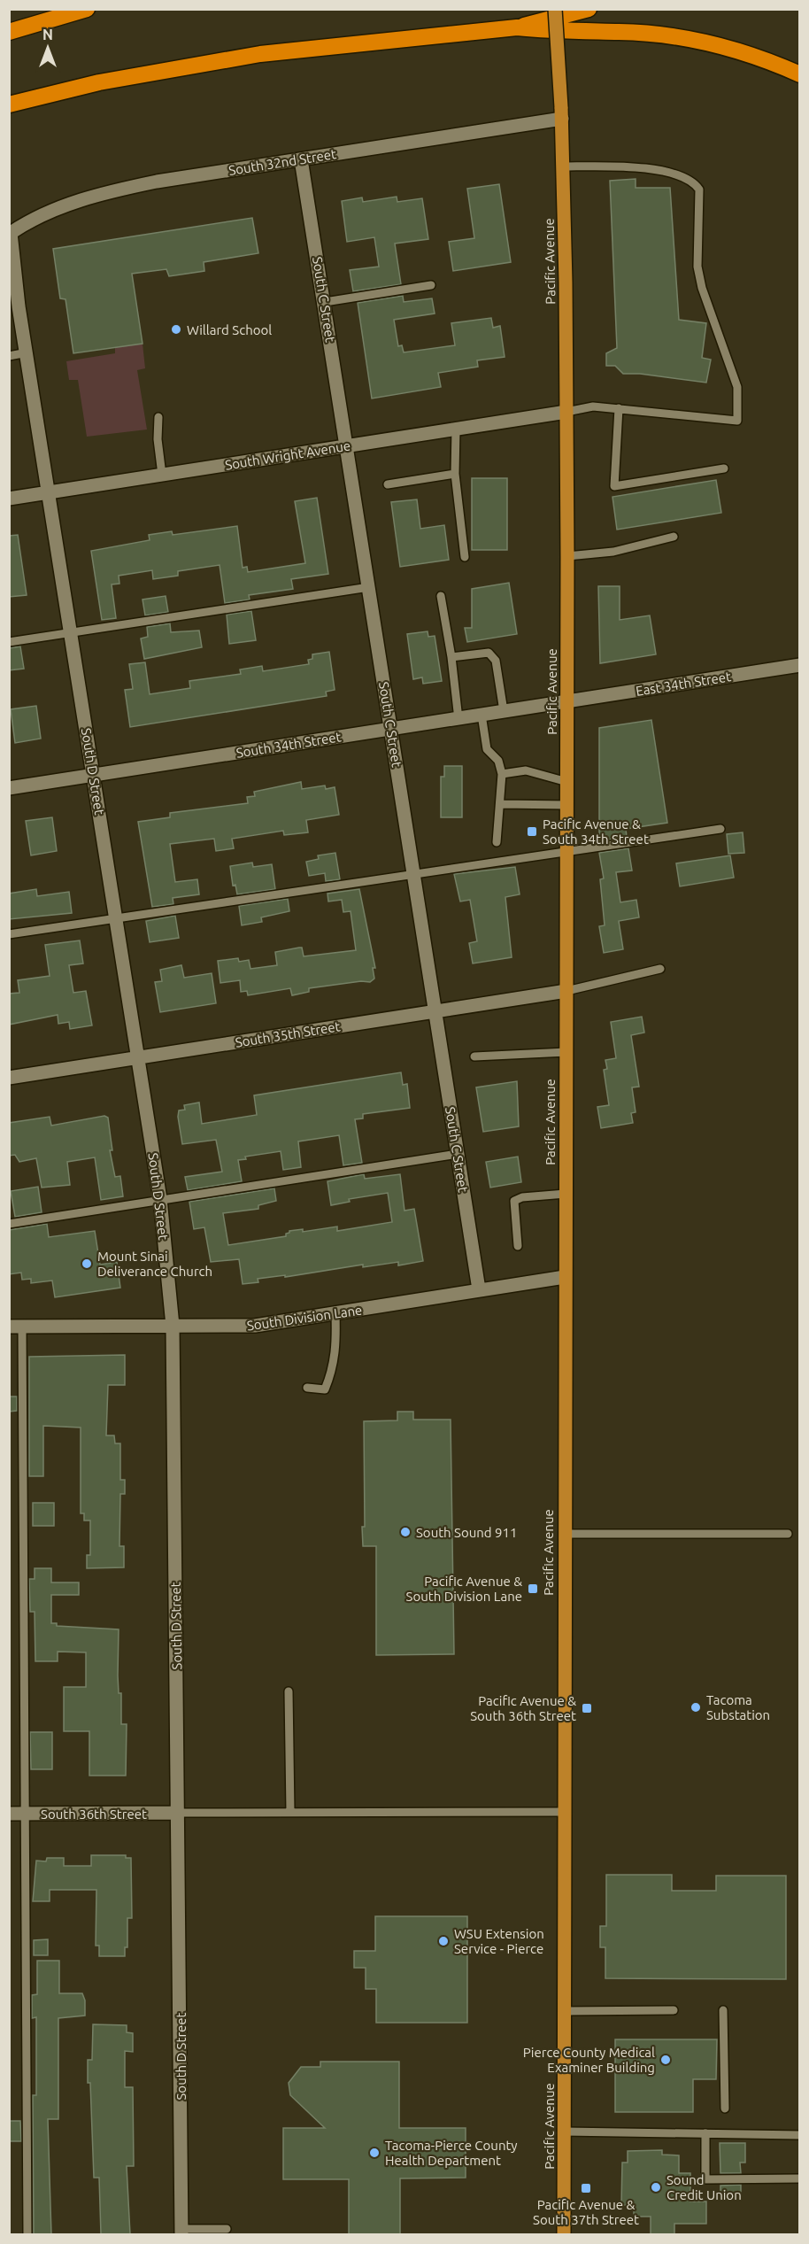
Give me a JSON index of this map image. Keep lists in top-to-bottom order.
{
  "streets": {
    "main road": ["Pacific Avenue"],
    "street": [
      "South 32nd Street",
      "South C Street",
      "South Wright Avenue",
      "East 34th Street",
      "South 34th Street",
      "South D Street",
      "South 35th Street",
      "South Division Lane",
      "South 36th Street"
    ]
  },
  "crossings": [
    ["South 32nd Street", "Pacific Avenue"],
    ["South 32nd Street", "South C Street"],
    ["South 32nd Street", "South D Street"],
    ["Pacific Avenue", "South Wright Avenue"],
    ["Pacific Avenue", "East 34th Street"],
    ["Pacific Avenue", "South 34th Street"],
    ["Pacific Avenue", "South 35th Street"],
    ["Pacific Avenue", "South Division Lane"],
    ["South C Street", "South Wright Avenue"],
    ["South C Street", "South 34th Street"],
    ["South C Street", "South 35th Street"],
    ["South C Street", "South Division Lane"],
    ["South Wright Avenue", "South D Street"],
    ["East 34th Street", "South 34th Street"],
    ["South 34th Street", "South D Street"],
    ["South D Street", "South 35th Street"],
    ["South D Street", "South Division Lane"],
    ["South D Street", "South 36th Street"]
  ],
  "places": {
    "other": [
      "Willard School",
      "Mount Sinai Deliverance Church",
      "South Sound 911",
      "Tacoma Substation",
      "WSU Extension Service - Pierce",
      "Pierce County Medical Examiner Building",
      "Tacoma-Pierce County Health Department",
      "Sound Credit Union"
    ],
    "transit": [
      "Pacific Avenue & South 34th Street",
      "Pacific Avenue & South Division Lane",
      "Pacific Avenue & South 36th Street",
      "Pacific Avenue & South 37th Street"
    ]
  },
  "north": "top"
}
